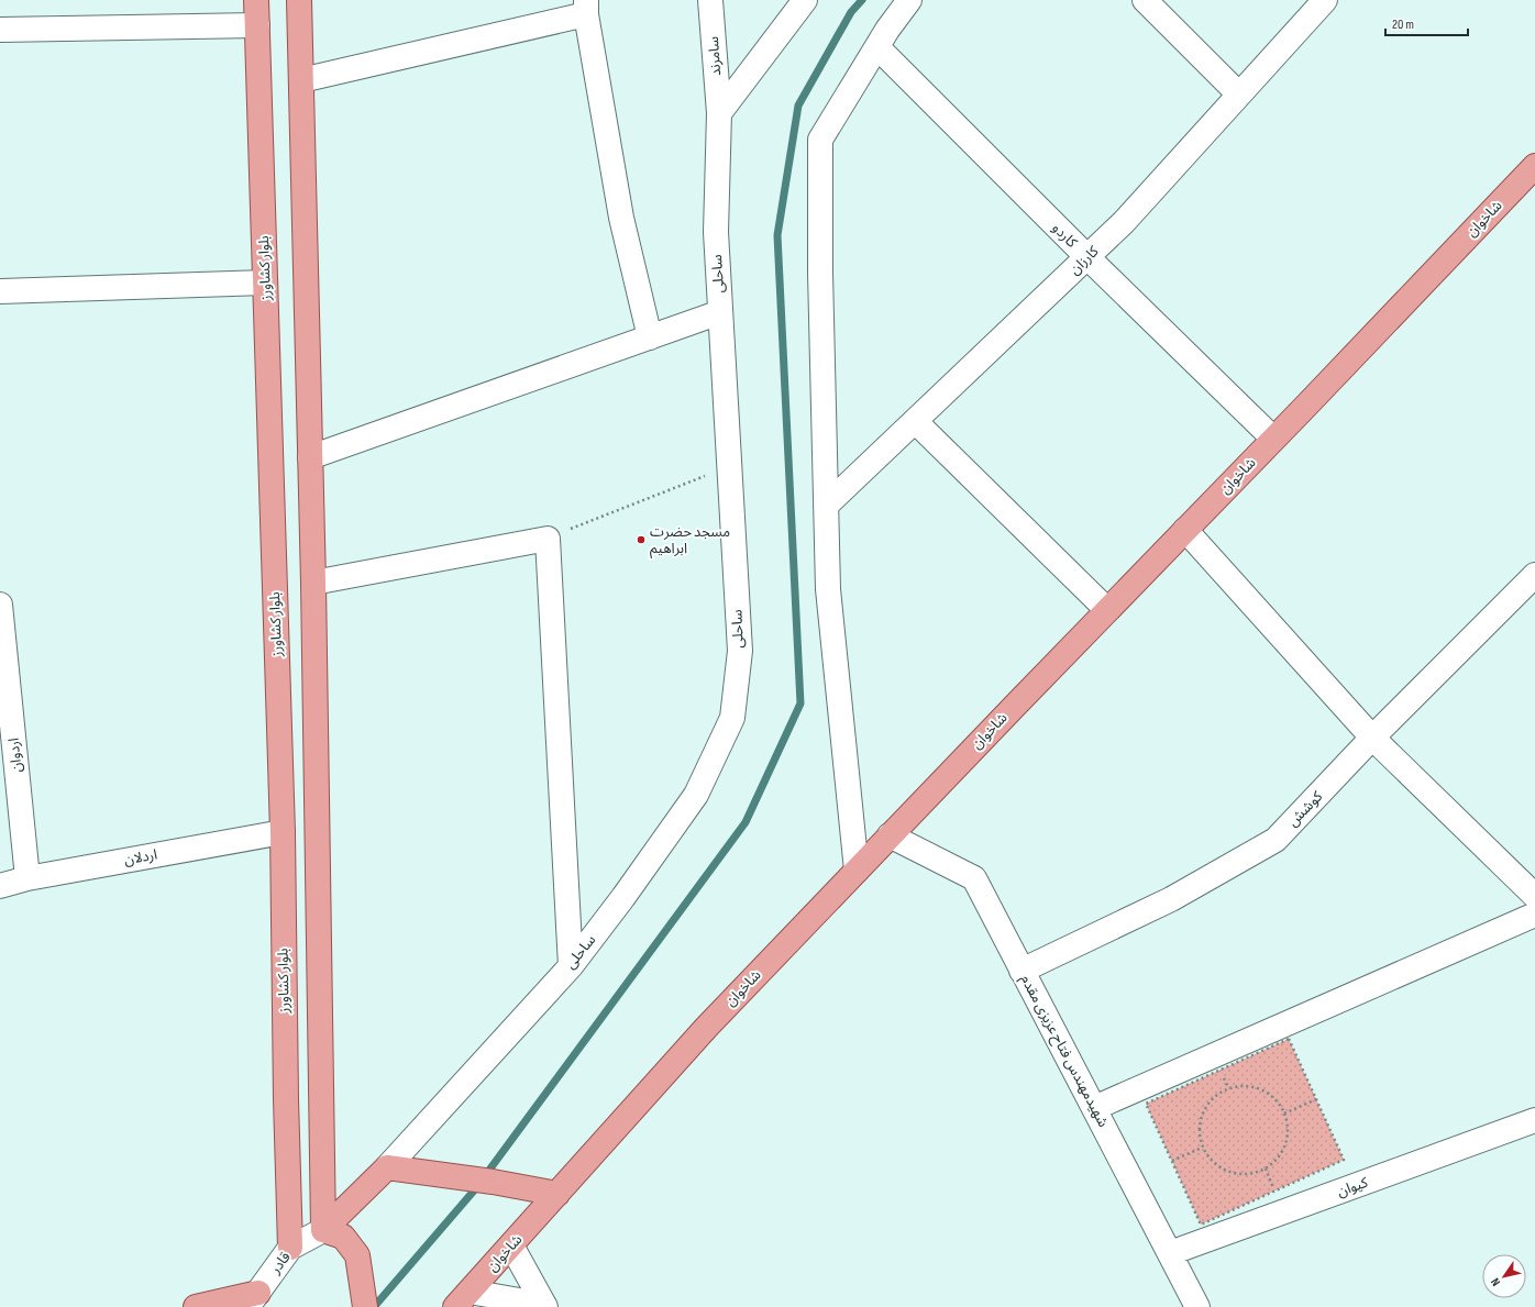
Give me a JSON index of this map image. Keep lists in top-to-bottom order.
{
  "streets": {
    "main road": ["شاخوان", "بلوار کشاورز"],
    "street": [
      "سامرند",
      "کاردو",
      "کارزان",
      "ساحلی",
      "اردوان",
      "کوشش",
      "اردلان",
      "شهیدمهندس فتاح عزیزی مقدم",
      "کیوان",
      "قادر"
    ]
  },
  "crossings": [
    ["سامرند", "ساحلی"],
    ["شاخوان", "کاردو"],
    ["شاخوان", "شهیدمهندس فتاح عزیزی مقدم"],
    ["کاردو", "کارزان"],
    ["بلوار کشاورز", "اردلان"],
    ["بلوار کشاورز", "قادر"],
    ["اردوان", "اردلان"],
    ["کوشش", "شهیدمهندس فتاح عزیزی مقدم"],
    ["شهیدمهندس فتاح عزیزی مقدم", "کیوان"]
  ],
  "places": ["مسجد حضرت ابراهیم"],
  "scale_bar": "20 m",
  "north": "bottom left"
}
